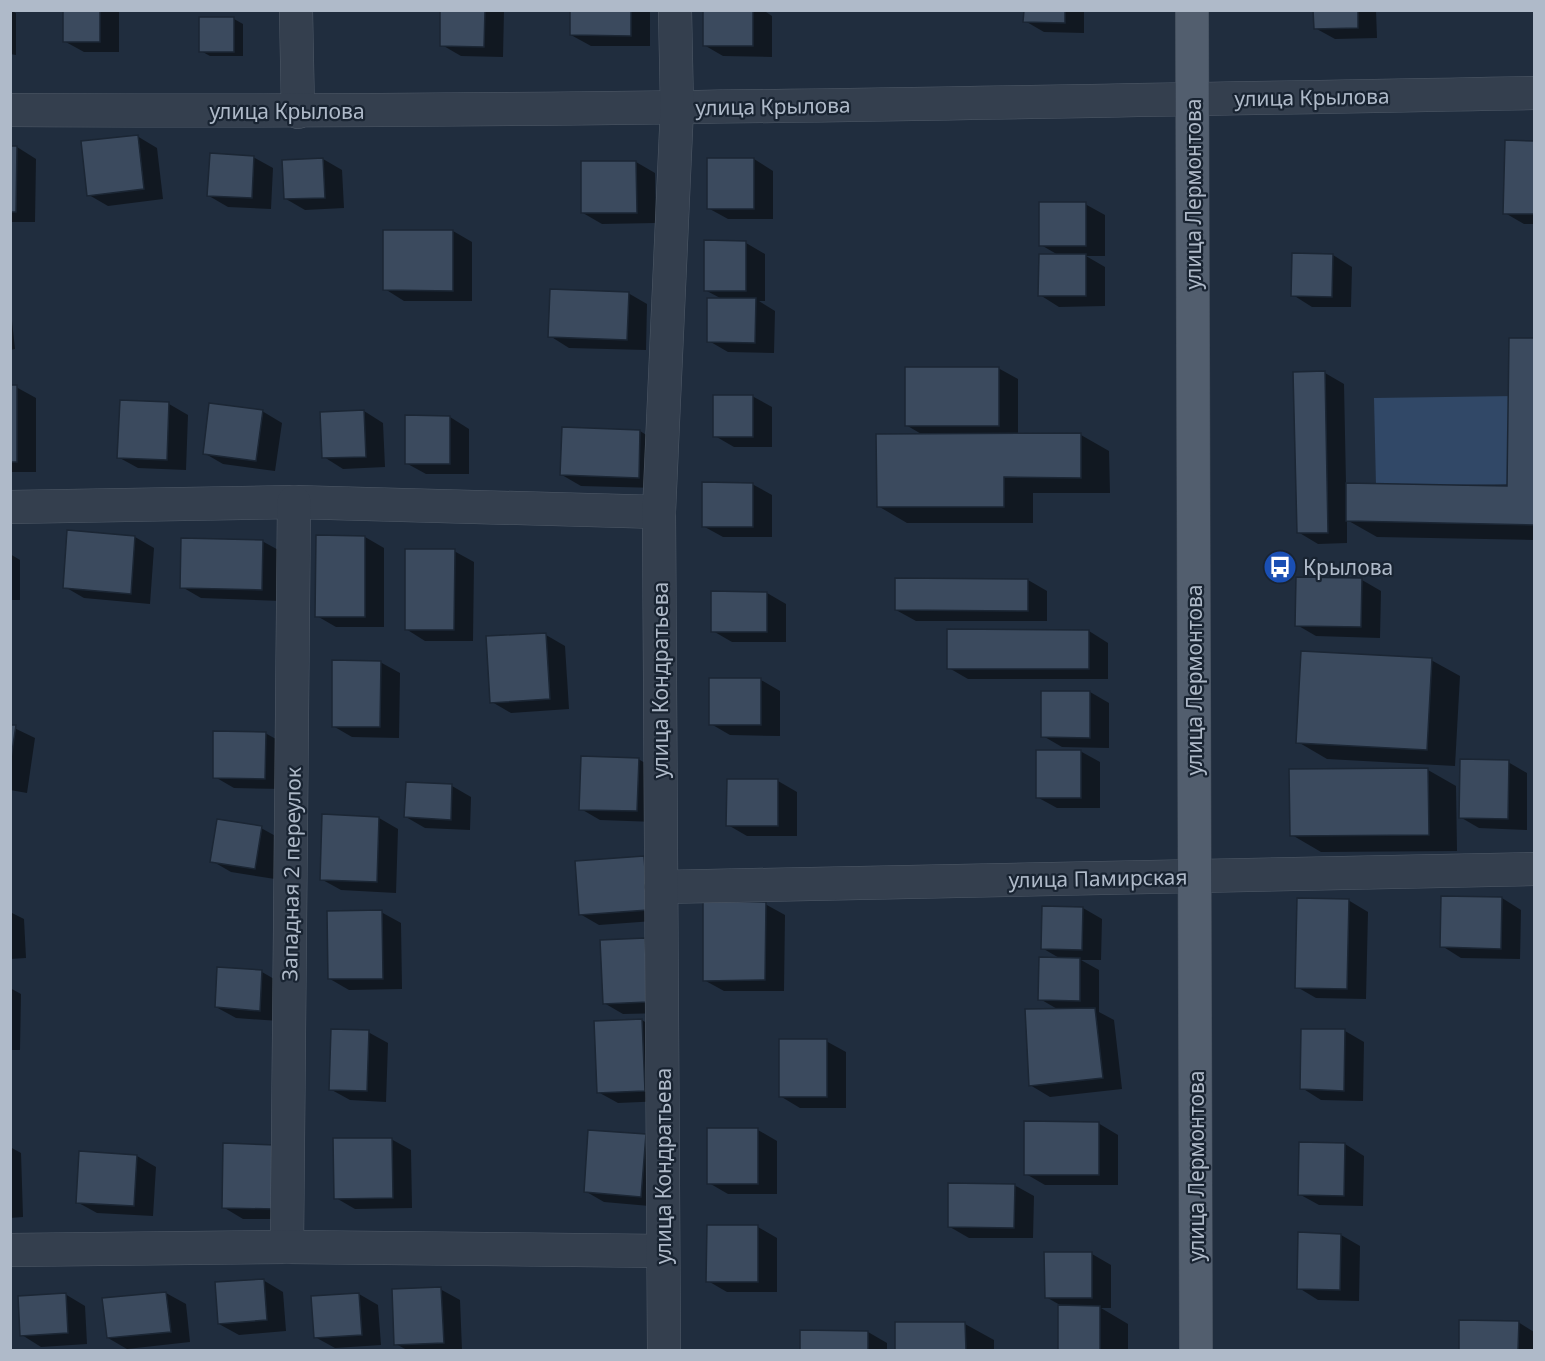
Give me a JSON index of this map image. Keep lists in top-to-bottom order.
{
  "streets": {
    "main road": ["улица Лермонтова"],
    "street": [
      "улица Крылова",
      "улица Кондратьева",
      "Западная 2 переулок",
      "улица Памирская"
    ]
  },
  "crossings": [
    ["улица Крылова", "улица Лермонтова"],
    ["улица Крылова", "улица Кондратьева"],
    ["улица Лермонтова", "улица Памирская"],
    ["улица Кондратьева", "улица Памирская"]
  ],
  "places": {
    "bus stop": ["Крылова"]
  }
}
